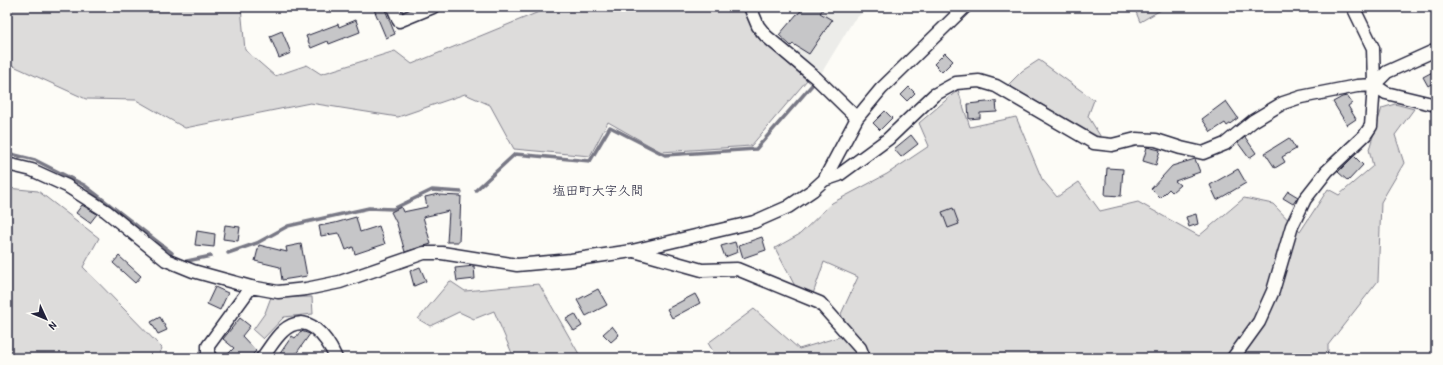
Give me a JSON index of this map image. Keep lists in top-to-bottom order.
{
  "districts": ["塩田町大字久間"],
  "north": "bottom right"
}
